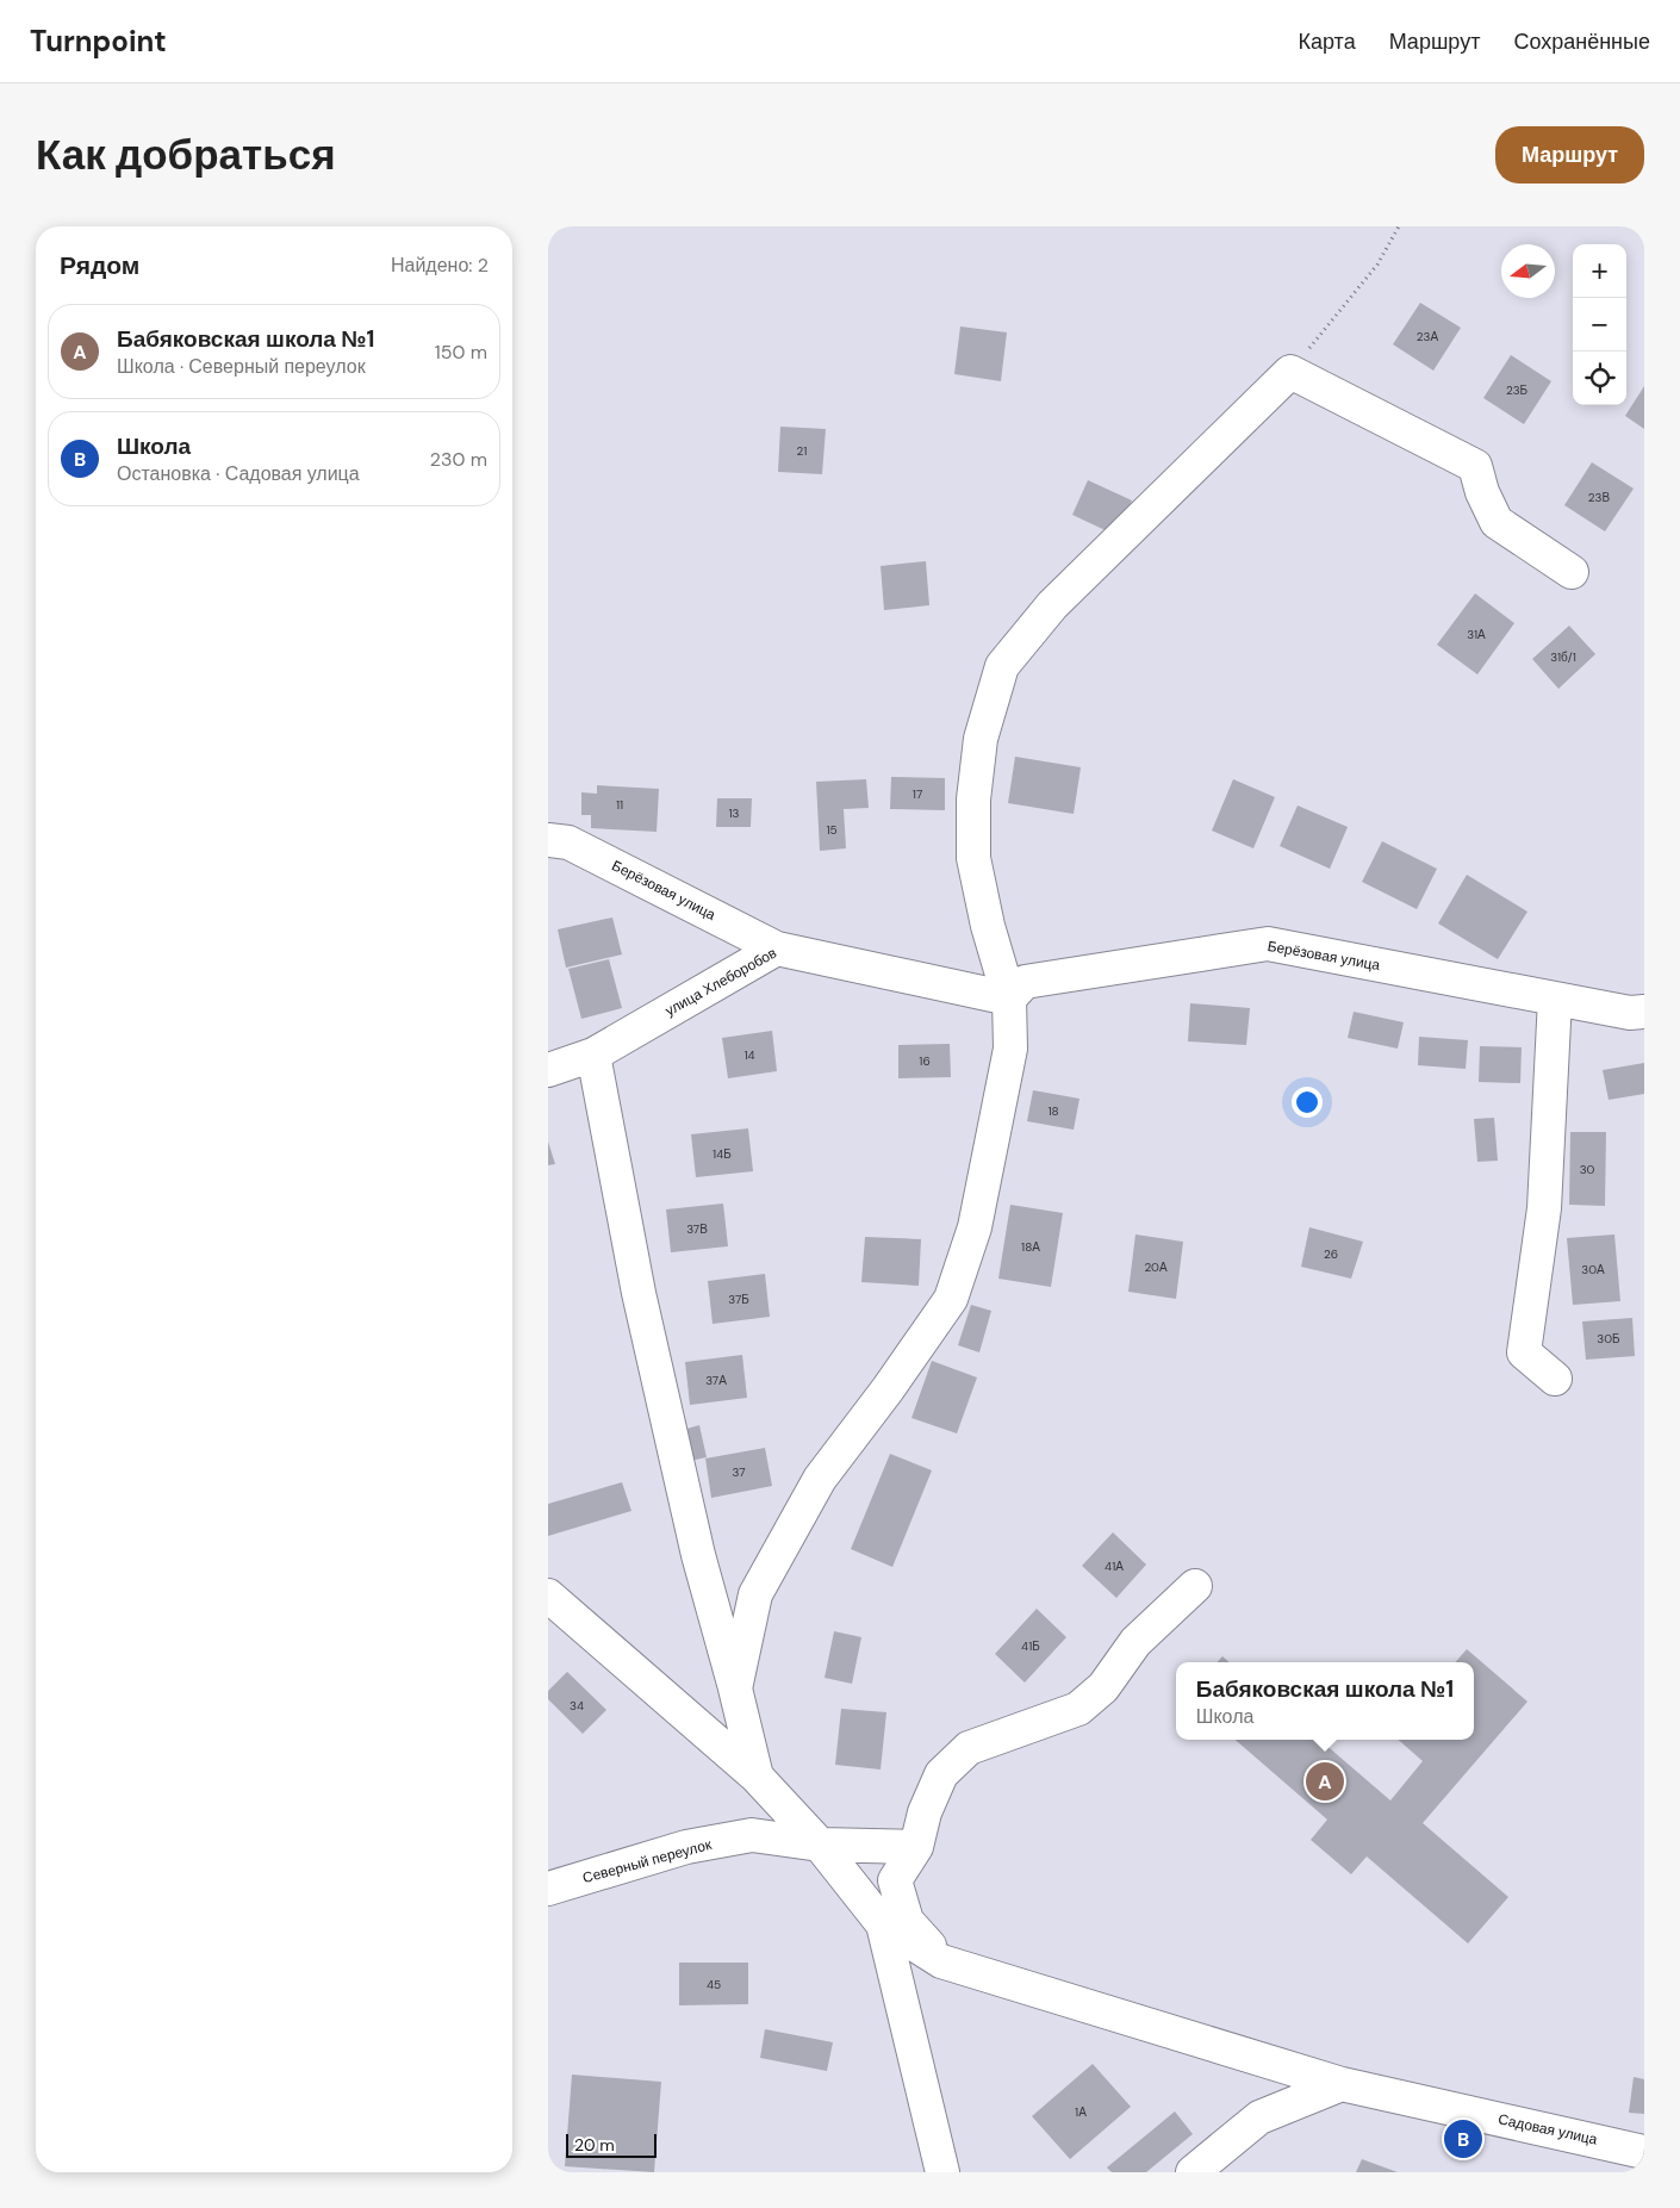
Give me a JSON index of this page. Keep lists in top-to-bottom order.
{
  "streets": {
    "street": [
      "Берёзовая улица",
      "улица Хлеборобов",
      "Северный переулок",
      "Садовая улица"
    ]
  },
  "crossings": [
    ["Берёзовая улица", "улица Хлеборобов"]
  ],
  "house_numbers": [
    "23А",
    "23Б",
    "21",
    "23В",
    "31А",
    "31б/1",
    "17",
    "11",
    "13",
    "15",
    "14",
    "16",
    "18",
    "14Б",
    "30",
    "37В",
    "18А",
    "26",
    "20А",
    "30А",
    "37Б",
    "30Б",
    "37А",
    "37",
    "41А",
    "41Б",
    "34",
    "45",
    "1А"
  ],
  "scale_bar": "20 m",
  "north": "left",
  "page": {
    "header": "Turnpoint",
    "nav": ["Карта", "Маршрут", "Сохранённые"],
    "buttons": "Маршрут",
    "title": "Как добраться",
    "heading": ["Рядом", "Найдено: 2"],
    "map_buttons": ["+", "−"],
    "list": [
      {
        "mark": "A",
        "name": "Бабяковская школа №1",
        "note": "Школа · Северный переулок",
        "value": "150 m"
      },
      {
        "mark": "B",
        "name": "Школа",
        "note": "Остановка · Садовая улица",
        "value": "230 m"
      }
    ],
    "popup": ["Бабяковская школа №1", "Школа"],
    "pins": ["A", "B"],
    "scale": "20 m"
  }
}
